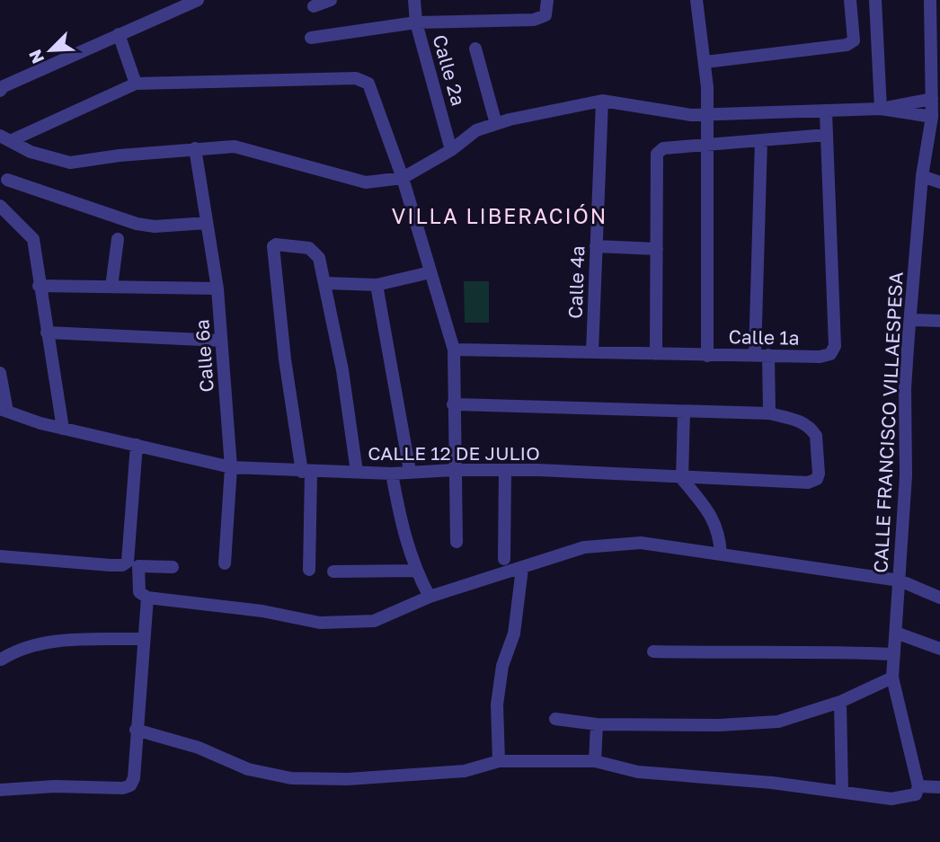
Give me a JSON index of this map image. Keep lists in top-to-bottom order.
{
  "streets": {
    "street": [
      "Calle 2ª",
      "Calle 4ª",
      "Calle 1ª",
      "Calle 6ª",
      "CALLE FRANCISCO VILLAESPESA",
      "CALLE 12 DE JULIO"
    ]
  },
  "crossings": [
    ["Calle 4ª", "Calle 1ª"],
    ["Calle 6ª", "CALLE 12 DE JULIO"]
  ],
  "districts": ["VILLA LIBERACIÓN"],
  "north": "bottom left"
}
